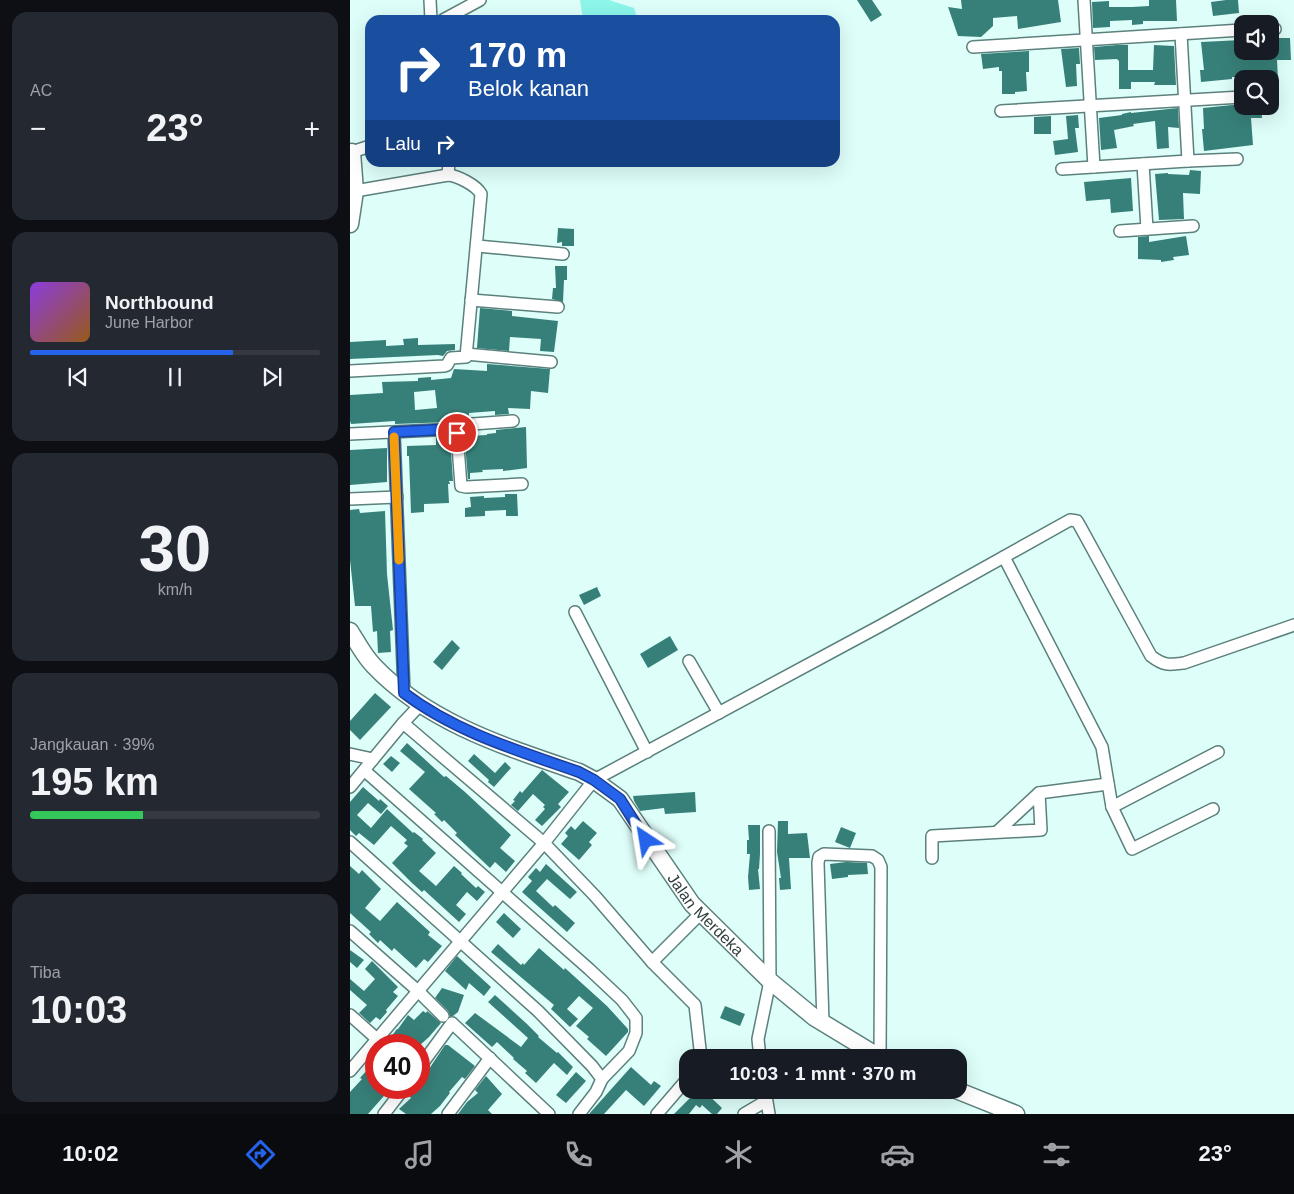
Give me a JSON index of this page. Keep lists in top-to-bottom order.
{
  "streets": {
    "street": ["Jalan Merdeka"]
  },
  "page": {
    "tile": [
      "AC",
      ["30", "km/h"],
      ["Jangkauan · 39%", "195 km"],
      ["Tiba", "10:03"]
    ],
    "turn": ["170 m", "Belok kanan"],
    "heat": ["−", "23°", "+"],
    "then": "Lalu",
    "song": ["Northbound", "June Harbor"],
    "limit": "40",
    "trip": "10:03 · 1 mnt · 370 m",
    "tabs": ["10:02", "23°"]
  }
}
